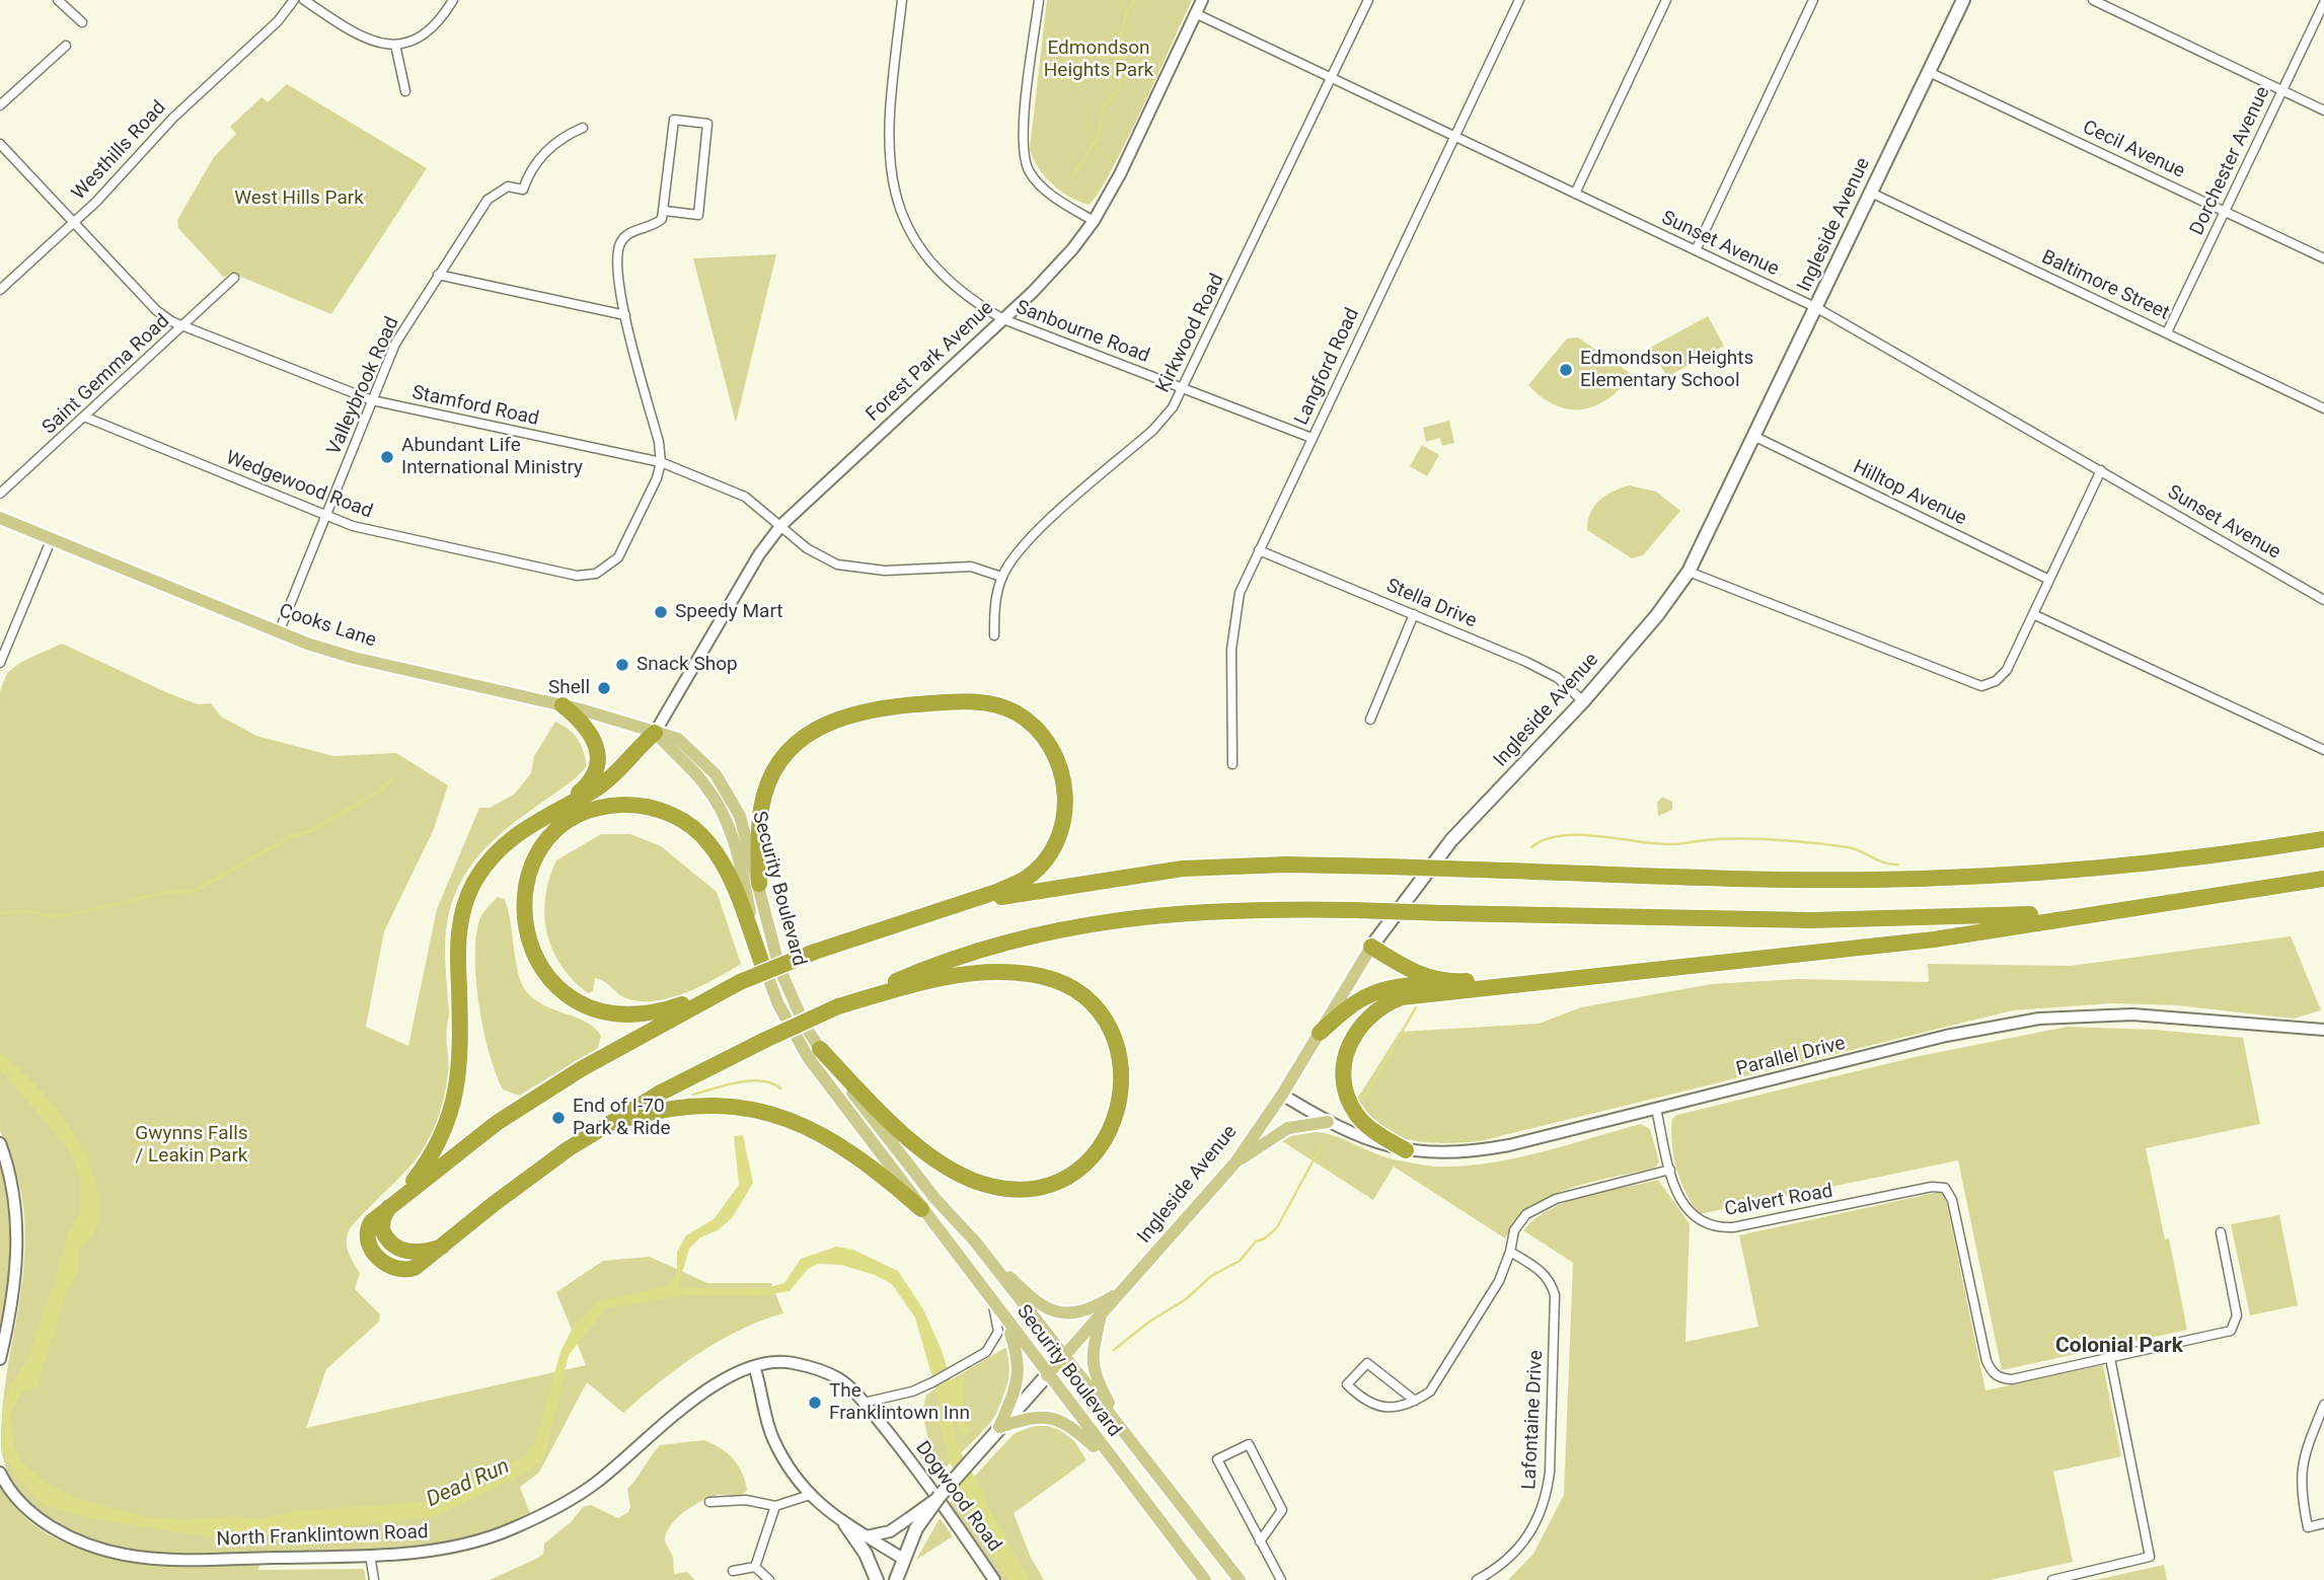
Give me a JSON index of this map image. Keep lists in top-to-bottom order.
{
  "streets": {
    "main road": ["Ingleside Avenue", "Cooks Lane", "Security Boulevard"],
    "street": [
      "Cecil Avenue",
      "Westhills Road",
      "Dorchester Avenue",
      "Sunset Avenue",
      "Baltimore Street",
      "Sanbourne Road",
      "Kirkwood Road",
      "Forest Park Avenue",
      "Langford Road",
      "Saint Gemma Road",
      "Valleybrook Road",
      "Stamford Road",
      "Wedgewood Road",
      "Hilltop Avenue",
      "Stella Drive",
      "Parallel Drive",
      "Calvert Road",
      "Lafontaine Drive",
      "Dogwood Road",
      "North Franklintown Road"
    ]
  },
  "crossings": [
    ["Cecil Avenue", "Dorchester Avenue"],
    ["Cecil Avenue", "Ingleside Avenue"],
    ["Westhills Road", "Stamford Road"],
    ["Dorchester Avenue", "Baltimore Street"],
    ["Ingleside Avenue", "Sunset Avenue"],
    ["Ingleside Avenue", "Baltimore Street"],
    ["Ingleside Avenue", "Hilltop Avenue"],
    ["Ingleside Avenue", "Stella Drive"],
    ["Ingleside Avenue", "Security Boulevard"],
    ["Ingleside Avenue", "Parallel Drive"],
    ["Sunset Avenue", "Kirkwood Road"],
    ["Sunset Avenue", "Forest Park Avenue"],
    ["Sunset Avenue", "Langford Road"],
    ["Sanbourne Road", "Kirkwood Road"],
    ["Sanbourne Road", "Forest Park Avenue"],
    ["Sanbourne Road", "Langford Road"],
    ["Kirkwood Road", "Stamford Road"],
    ["Forest Park Avenue", "Stamford Road"],
    ["Forest Park Avenue", "Cooks Lane"],
    ["Forest Park Avenue", "Security Boulevard"],
    ["Langford Road", "Stella Drive"],
    ["Saint Gemma Road", "Stamford Road"],
    ["Saint Gemma Road", "Wedgewood Road"],
    ["Valleybrook Road", "Stamford Road"],
    ["Valleybrook Road", "Wedgewood Road"],
    ["Valleybrook Road", "Cooks Lane"],
    ["Stamford Road", "Wedgewood Road"],
    ["Cooks Lane", "Security Boulevard"],
    ["Parallel Drive", "Calvert Road"],
    ["Dogwood Road", "North Franklintown Road"]
  ],
  "districts": ["Colonial Park"],
  "water": ["Dead Run"],
  "parks": ["Edmondson Heights Park", "West Hills Park", "Gwynns Falls / Leakin Park"],
  "places": [
    "Edmondson Heights Elementary School",
    "Abundant Life International Ministry",
    "Speedy Mart",
    "Snack Shop",
    "Shell",
    "End of I-70 Park & Ride",
    "The Franklintown Inn"
  ]
}
